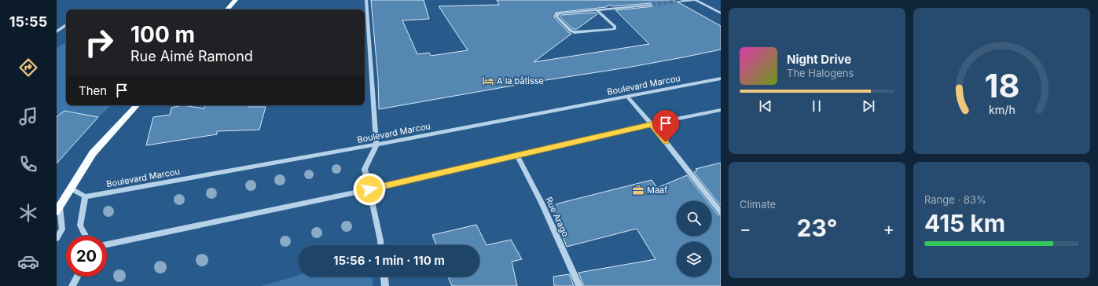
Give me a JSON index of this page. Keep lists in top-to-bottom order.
{
  "streets": {
    "street": ["Boulevard Marcou", "Rue Arago"]
  },
  "places": {
    "hotel": ["A la bâtisse"],
    "office": ["Maaf"]
  },
  "page": {
    "tabs": "15:55",
    "turn": ["100 m", "Rue Aimé Ramond"],
    "song": ["Night Drive", "The Halogens"],
    "then": "Then",
    "tile": [
      "Climate",
      ["Range · 83%", "415 km"]
    ],
    "heat": ["−", "23°", "+"],
    "limit": "20",
    "trip": "15:56 · 1 min · 110 m",
    "gauge": ["18", "km/h"]
  }
}
